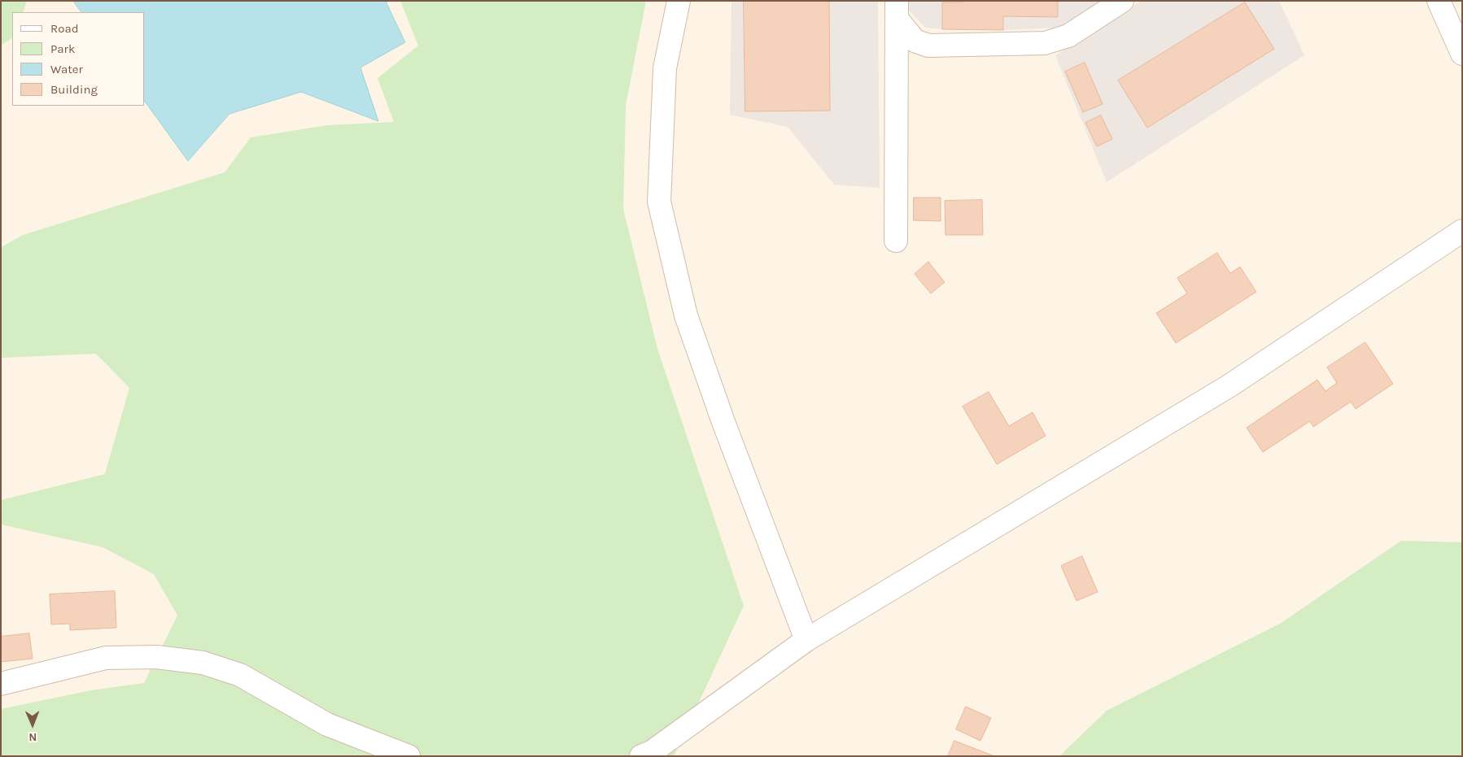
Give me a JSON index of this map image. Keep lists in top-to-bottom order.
{
  "legend": [
    "Road",
    "Park",
    "Water",
    "Building"
  ],
  "north": "bottom"
}
